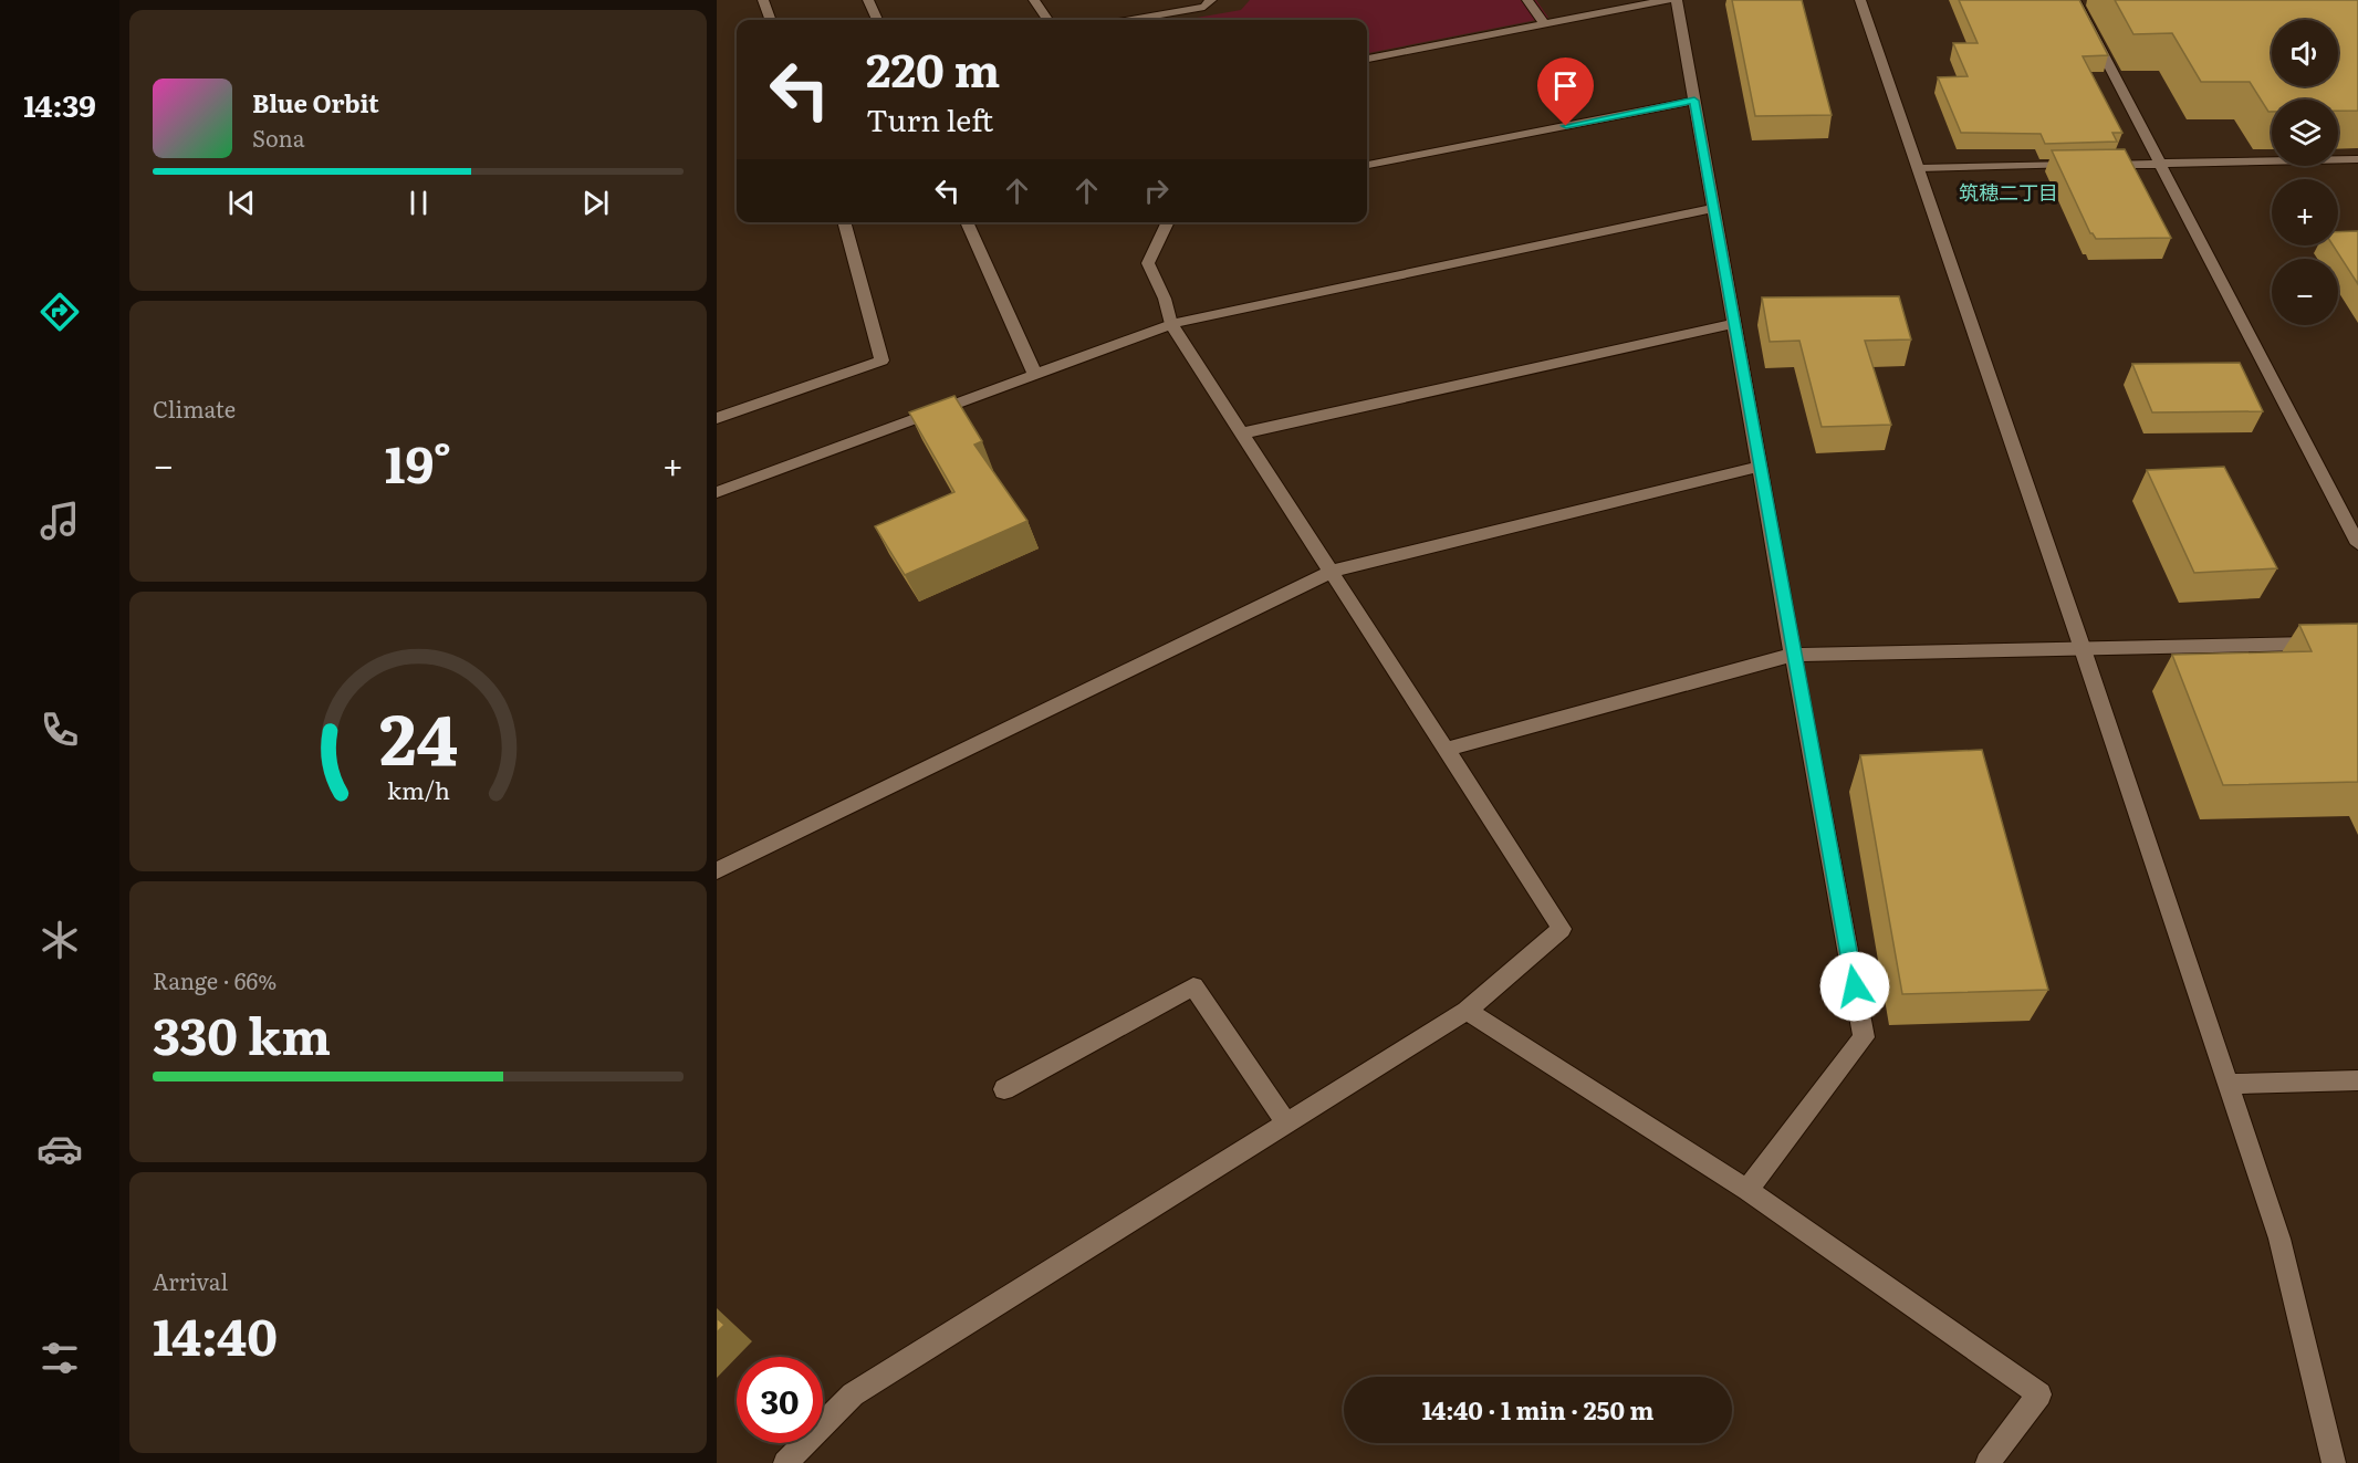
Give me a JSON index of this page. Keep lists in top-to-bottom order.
{
  "districts": ["筑穂二丁目"],
  "page": {
    "tabs": "14:39",
    "map_buttons": ["+", "−"],
    "turn": ["220 m", "Turn left"],
    "song": ["Blue Orbit", "Sona"],
    "tile": [
      "Climate",
      ["Range · 66%", "330 km"],
      ["Arrival", "14:40"]
    ],
    "heat": ["−", "19°", "+"],
    "limit": "30",
    "trip": "14:40 · 1 min · 250 m",
    "gauge": ["24", "km/h"]
  }
}
